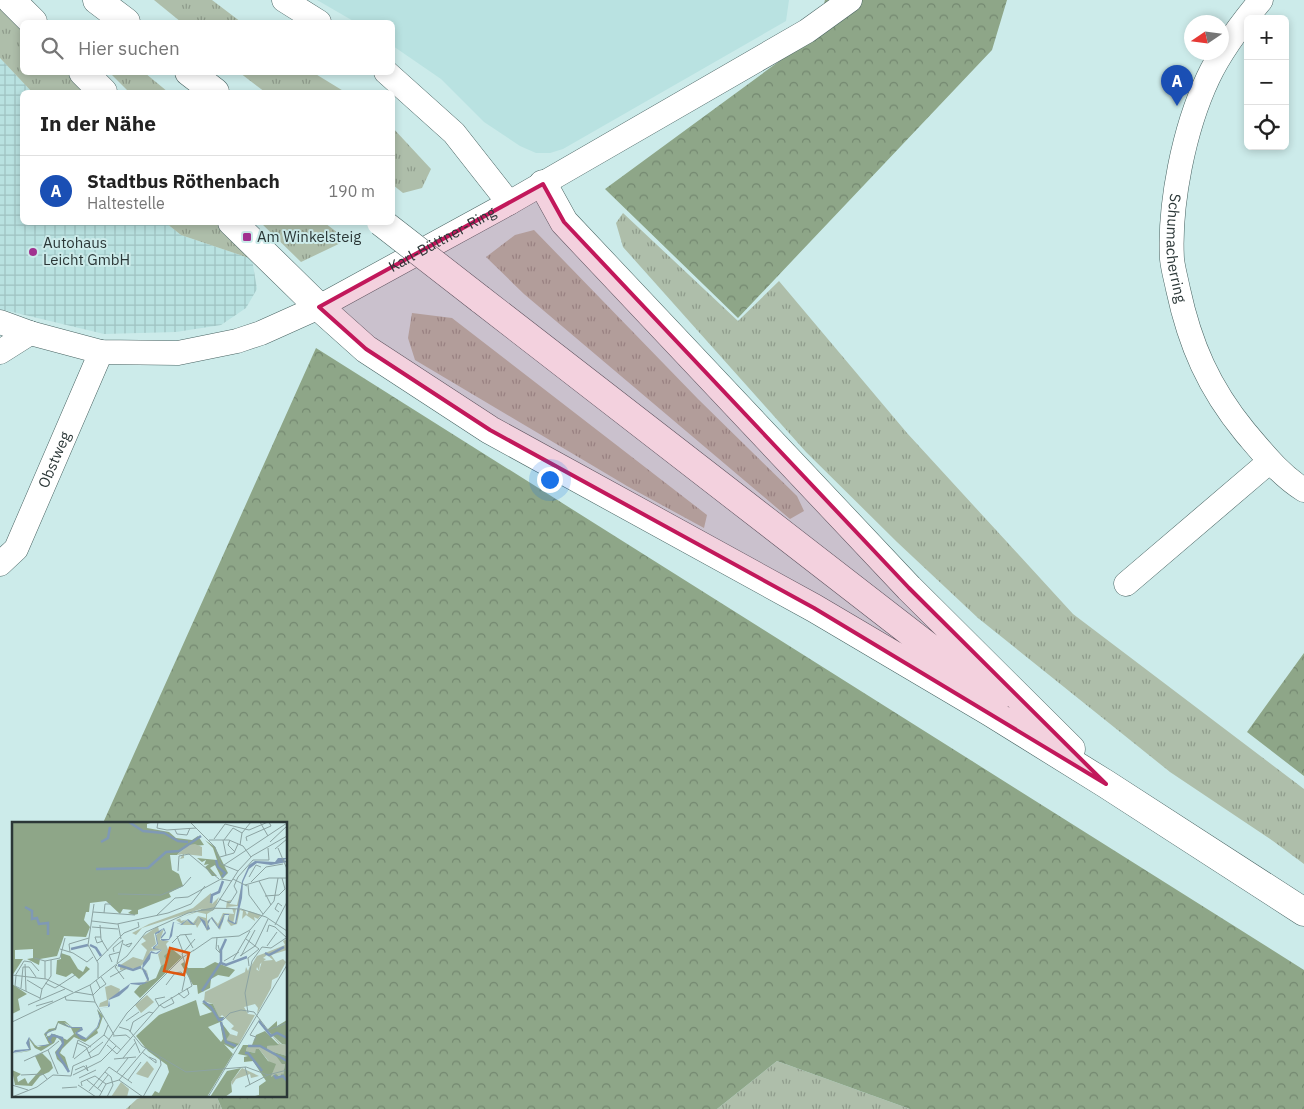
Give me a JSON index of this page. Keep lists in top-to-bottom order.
{
  "streets": {
    "street": ["Karl-Büttner-Ring", "Schumacherring", "Obstweg"]
  },
  "crossings": [
    ["Karl-Büttner-Ring", "Obstweg"]
  ],
  "places": {
    "transit": ["Am Winkelsteig"],
    "other": ["Autohaus Leicht GmbH"]
  },
  "north": "left",
  "page": {
    "map_buttons": ["+", "−"],
    "search": "Hier suchen",
    "pins": "A",
    "heading": "In der Nähe",
    "list": [
      {
        "mark": "A",
        "name": "Stadtbus Röthenbach",
        "note": "Haltestelle",
        "value": "190 m"
      }
    ]
  }
}
